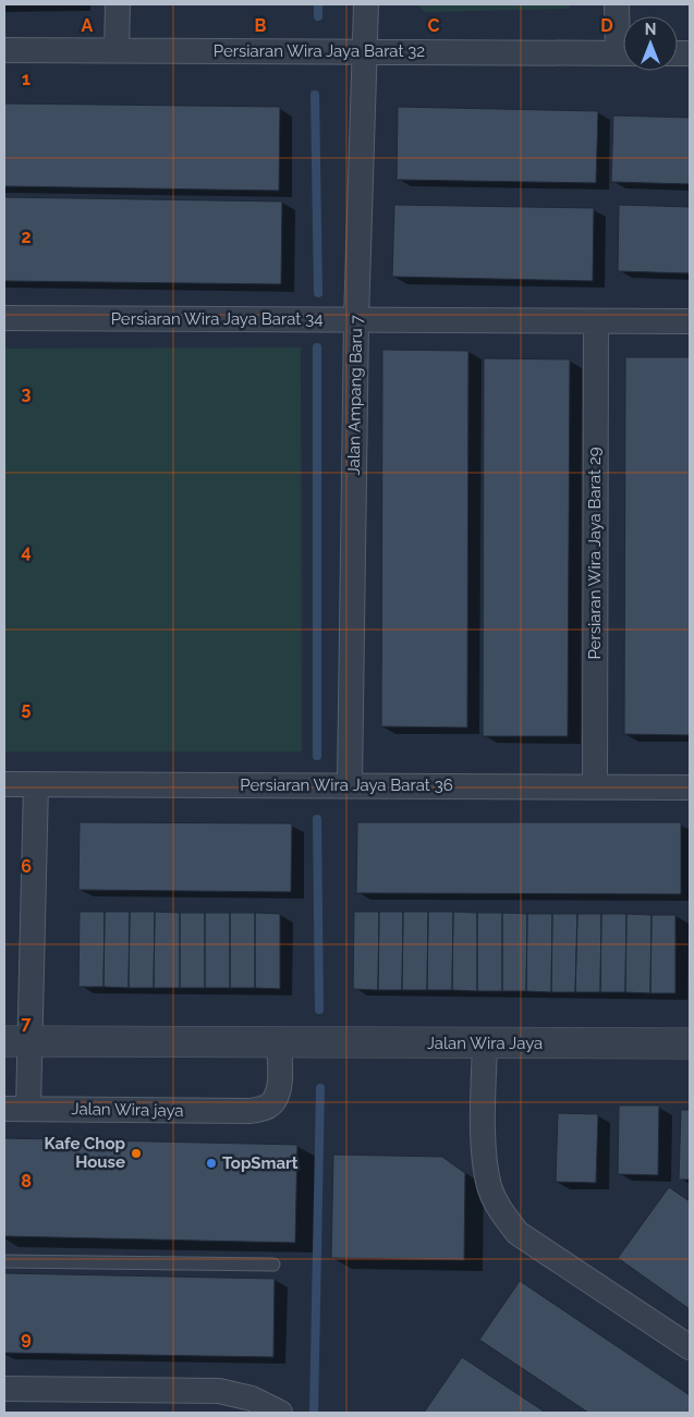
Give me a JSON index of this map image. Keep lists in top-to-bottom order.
{
  "streets": {
    "street": [
      "Persiaran Wira Jaya Barat 32",
      "Persiaran Wira Jaya Barat 34",
      "Jalan Ampang Baru 7",
      "Persiaran Wira Jaya Barat 29",
      "Persiaran Wira Jaya Barat 36",
      "Jalan Wira Jaya",
      "Jalan Wira jaya"
    ]
  },
  "crossings": [
    ["Persiaran Wira Jaya Barat 32", "Jalan Ampang Baru 7"],
    ["Persiaran Wira Jaya Barat 34", "Jalan Ampang Baru 7"],
    ["Persiaran Wira Jaya Barat 34", "Persiaran Wira Jaya Barat 29"],
    ["Jalan Ampang Baru 7", "Persiaran Wira Jaya Barat 36"],
    ["Persiaran Wira Jaya Barat 29", "Persiaran Wira Jaya Barat 36"],
    ["Jalan Wira Jaya", "Jalan Wira jaya"]
  ],
  "places": ["Kafe Chop House", "TopSmart"],
  "north": "top",
  "grid": {
    "columns": [
      "A",
      "B",
      "C",
      "D"
    ],
    "rows": [
      "1",
      "2",
      "3",
      "4",
      "5",
      "6",
      "7",
      "8",
      "9"
    ]
  }
}
